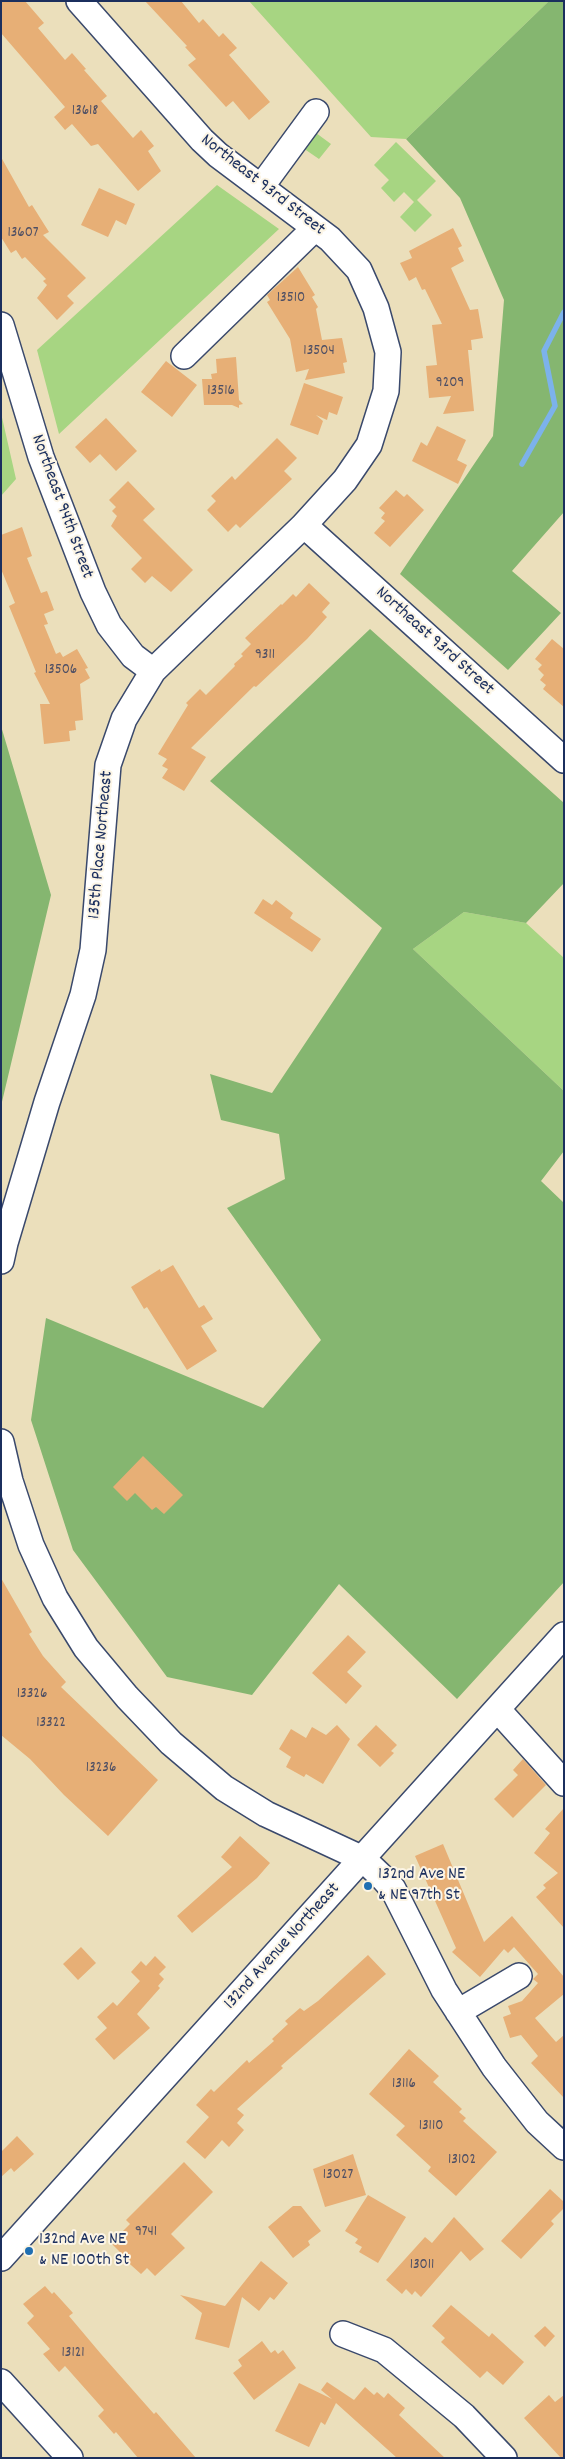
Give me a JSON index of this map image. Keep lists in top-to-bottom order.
{
  "streets": {
    "street": [
      "Northeast 93rd Street",
      "Northeast 94th Street",
      "135th Place Northeast",
      "132nd Avenue Northeast"
    ]
  },
  "crossings": [
    ["Northeast 93rd Street", "135th Place Northeast"],
    ["Northeast 94th Street", "135th Place Northeast"]
  ],
  "places": ["132nd Ave NE & NE 97th St", "132nd Ave NE & NE 100th St"],
  "house_numbers": [
    "13618",
    "13607",
    "13510",
    "13504",
    "9209",
    "13516",
    "9311",
    "13506",
    "13326",
    "13322",
    "13236",
    "13116",
    "13110",
    "13102",
    "13027",
    "9741",
    "13011",
    "13121"
  ]
}
